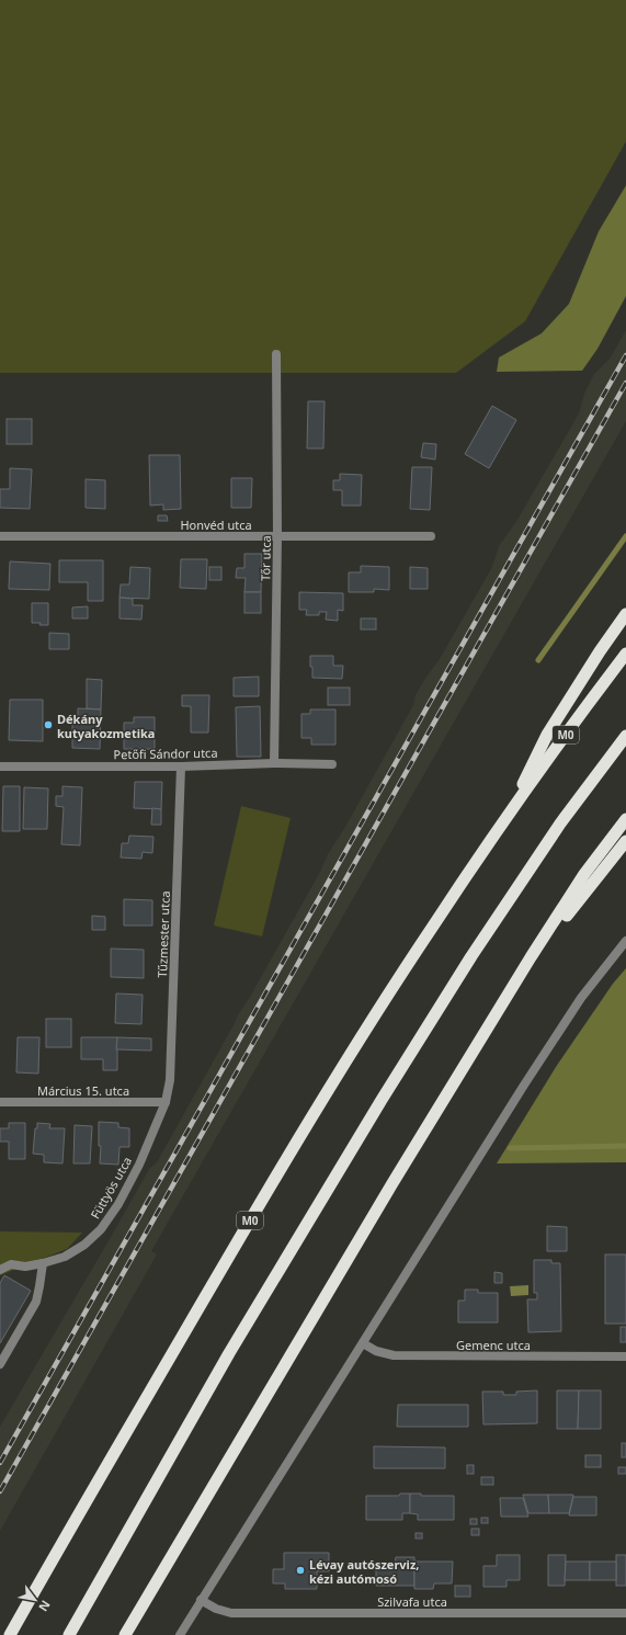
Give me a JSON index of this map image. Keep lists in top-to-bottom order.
{
  "streets": {
    "highway": ["M0"],
    "street": [
      "Honvéd utca",
      "Tőr utca",
      "Petőfi Sándor utca",
      "Tűzmester utca",
      "Március 15. utca",
      "Füttyös utca",
      "Gemenc utca",
      "Szilvafa utca"
    ]
  },
  "crossings": [
    ["Honvéd utca", "Tőr utca"],
    ["Tőr utca", "Petőfi Sándor utca"],
    ["Petőfi Sándor utca", "Tűzmester utca"],
    ["Tűzmester utca", "Március 15. utca"],
    ["Tűzmester utca", "Füttyös utca"],
    ["Március 15. utca", "Füttyös utca"]
  ],
  "places": ["Dékány kutyakozmetika", "Lévay autószerviz, kézi autómosó"],
  "north": "bottom right"
}
